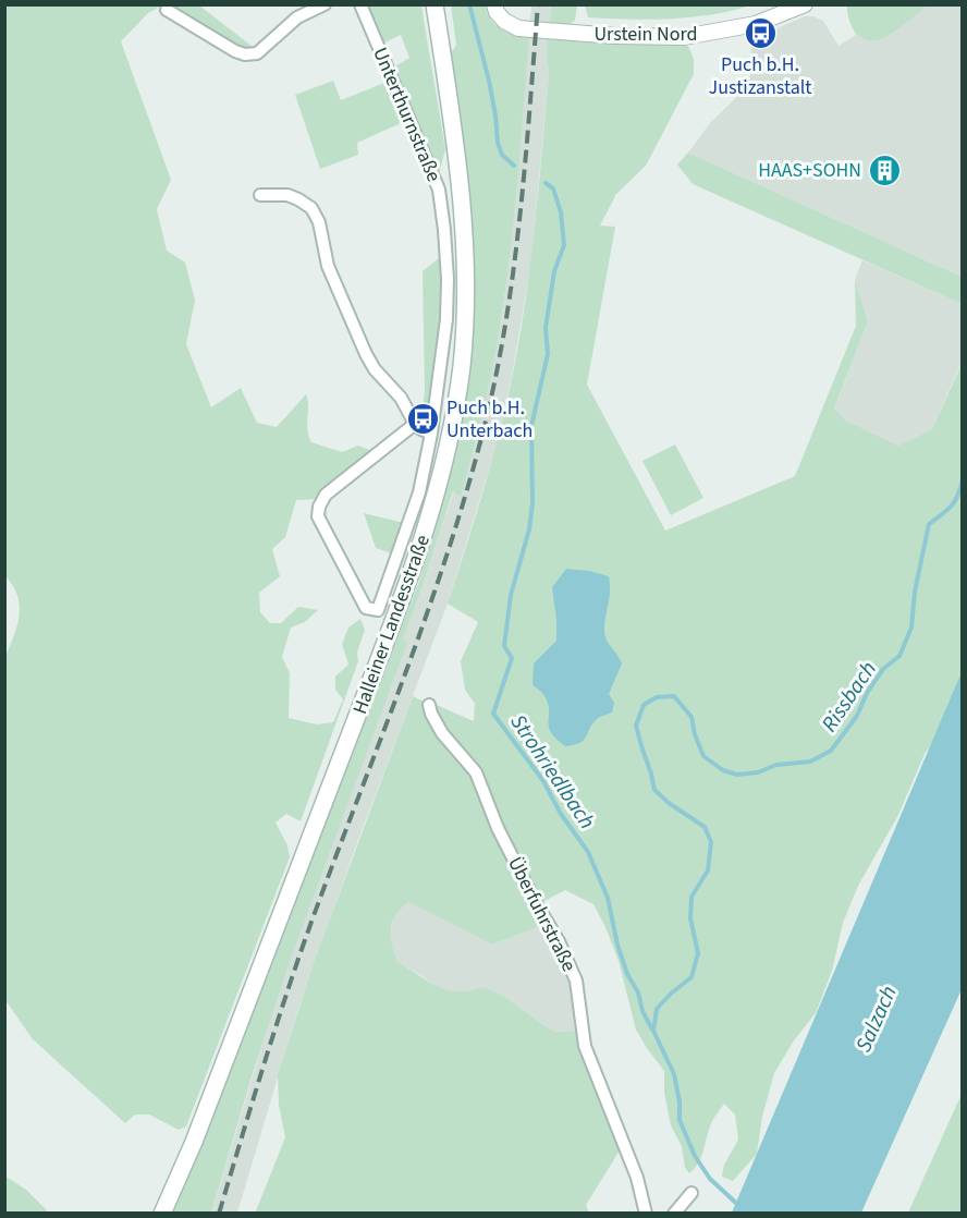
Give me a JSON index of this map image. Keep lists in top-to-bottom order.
{
  "streets": {
    "main road": ["Halleiner Landesstraße"],
    "street": ["Urstein Nord", "Unterthurnstraße", "Überfuhrstraße"]
  },
  "water": ["Rissbach", "Strohriedlbach", "Salzach"],
  "places": {
    "bus stop": ["Puch b.H. Justizanstalt", "Puch b.H. Unterbach"],
    "building": ["HAAS+SOHN"]
  }
}
